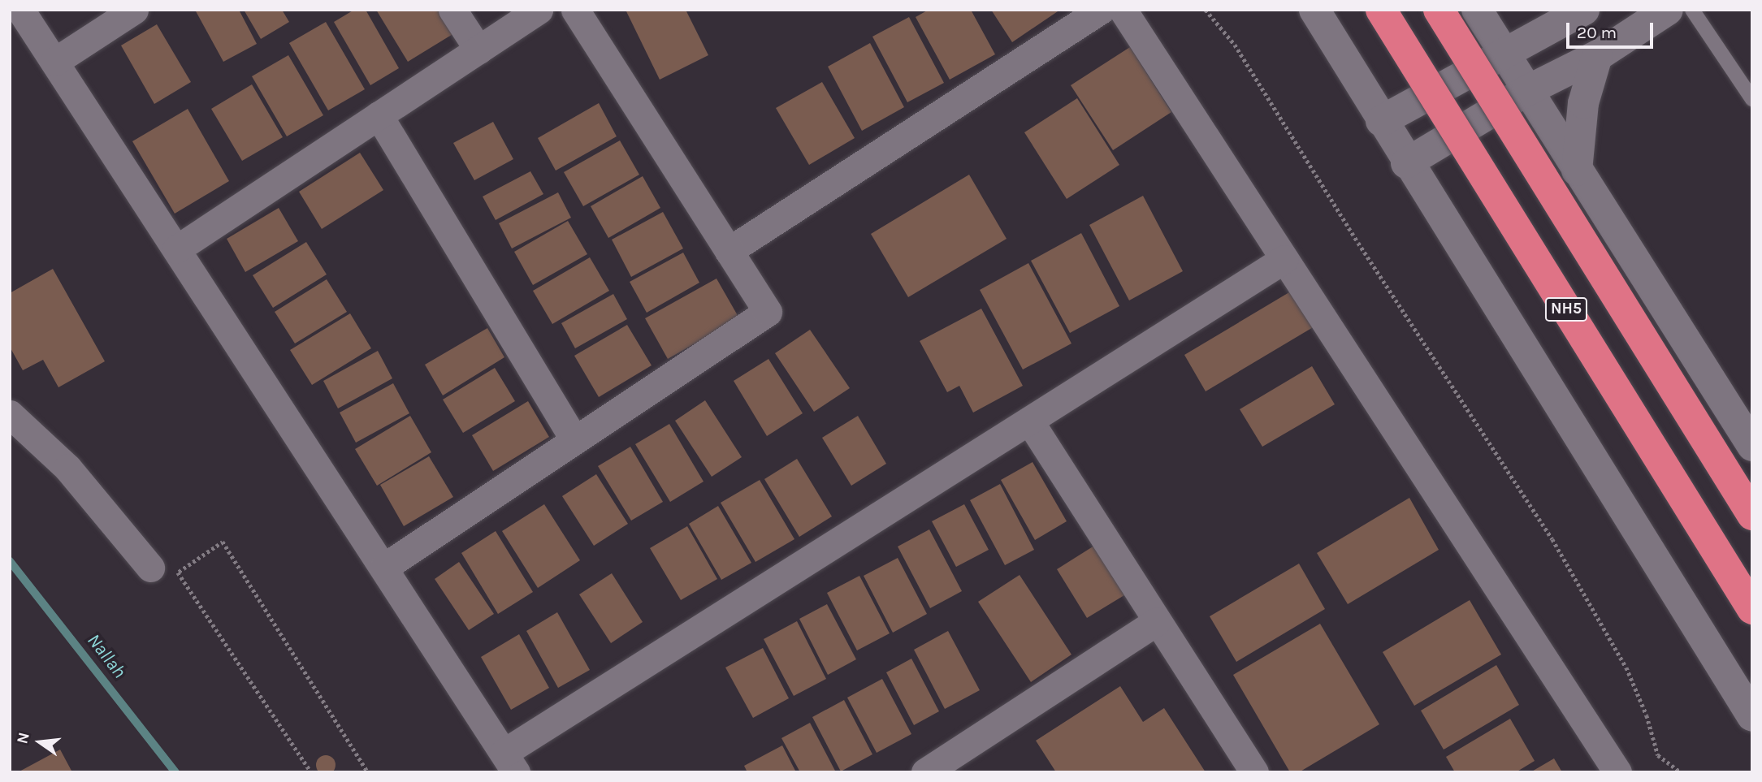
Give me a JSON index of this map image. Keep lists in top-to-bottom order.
{
  "streets": {
    "highway": ["NH5"]
  },
  "water": ["Nallah"],
  "scale_bar": "20 m",
  "north": "left"
}
